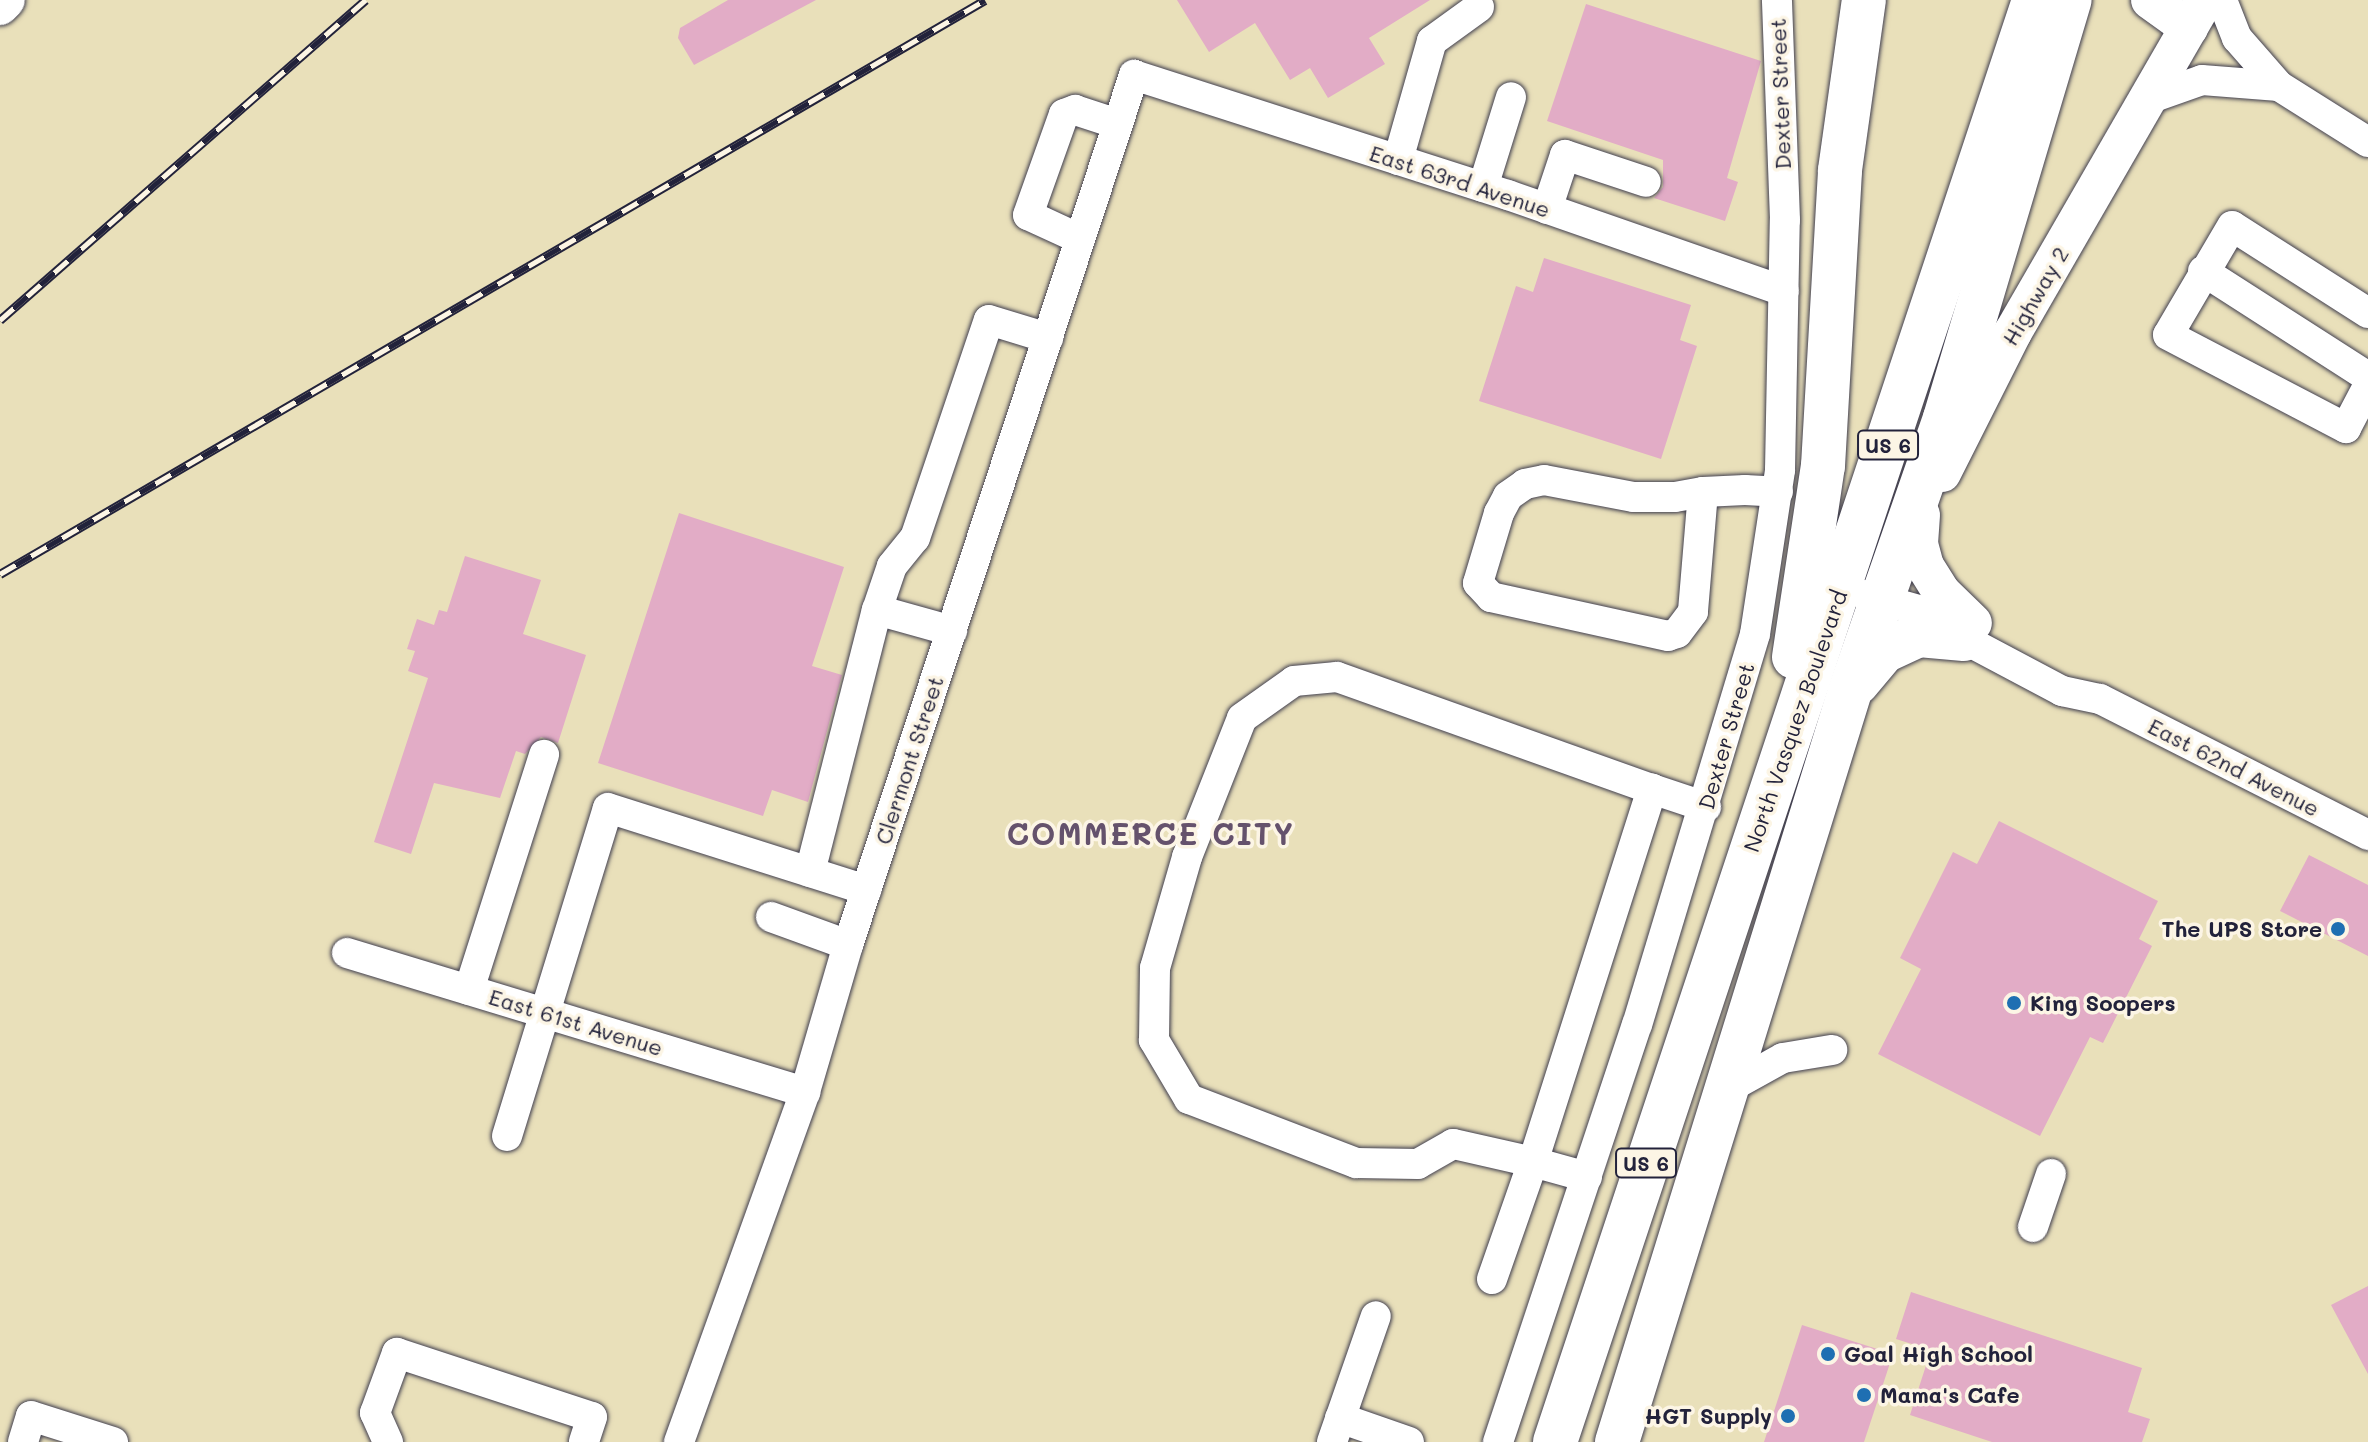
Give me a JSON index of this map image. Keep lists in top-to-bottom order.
{
  "streets": {
    "highway": ["US 6", "North Vasquez Boulevard"],
    "main road": ["Highway 2"],
    "street": [
      "Dexter Street",
      "East 63rd Avenue",
      "Clermont Street",
      "East 62nd Avenue",
      "East 61st Avenue"
    ]
  },
  "crossings": [
    ["Dexter Street", "East 63rd Avenue"],
    ["East 63rd Avenue", "Clermont Street"],
    ["Highway 2", "North Vasquez Boulevard"],
    ["Highway 2", "East 62nd Avenue"],
    ["North Vasquez Boulevard", "East 62nd Avenue"],
    ["Clermont Street", "East 61st Avenue"]
  ],
  "districts": ["COMMERCE CITY"],
  "places": [
    "The UPS Store",
    "King Soopers",
    "Goal High School",
    "Mama's Cafe",
    "HGT Supply"
  ]
}
